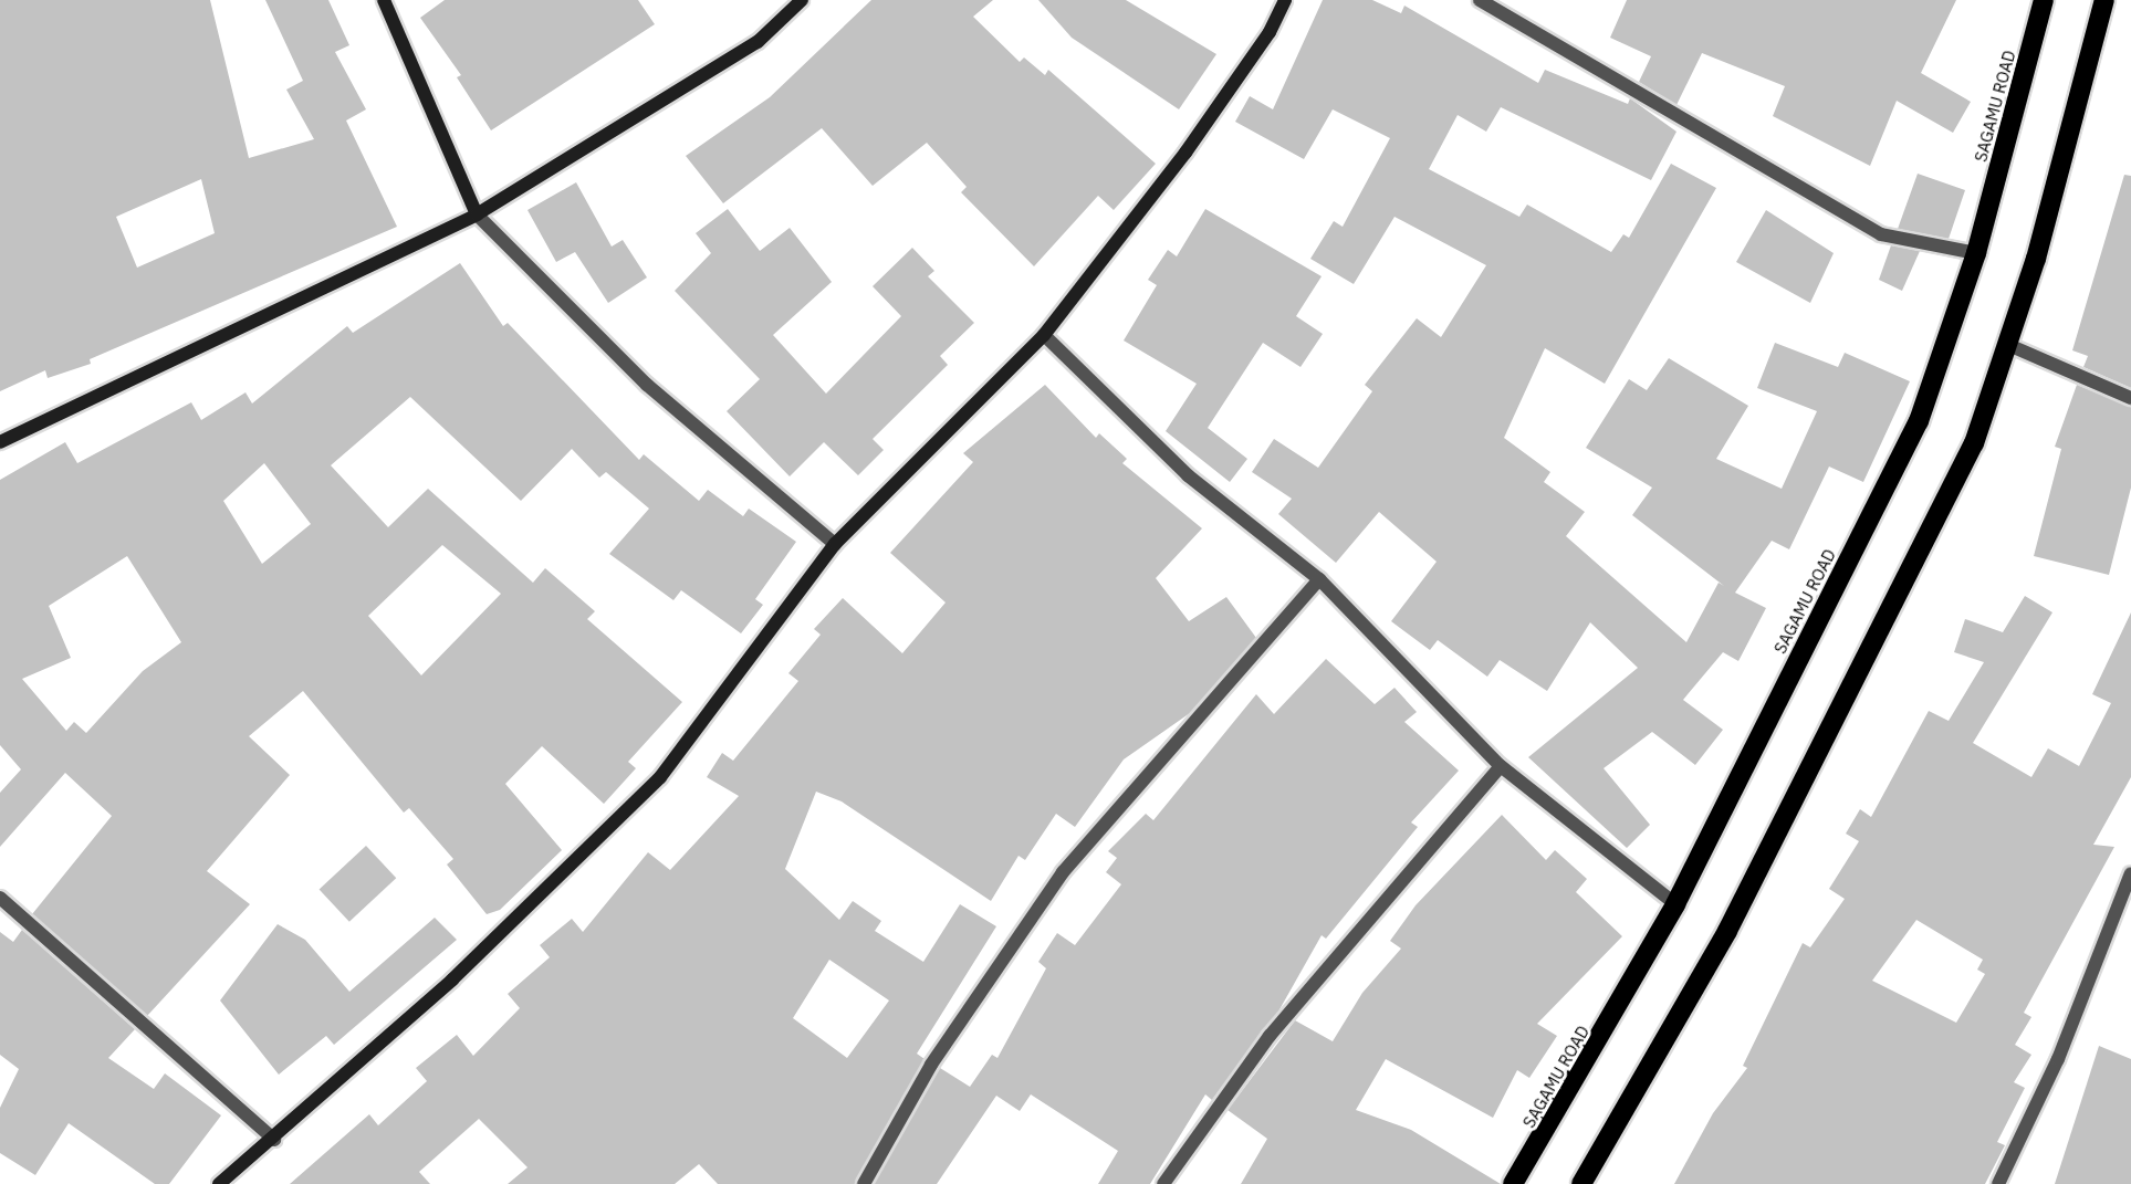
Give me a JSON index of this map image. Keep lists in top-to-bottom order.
{
  "streets": {
    "highway": ["SAGAMU ROAD"]
  }
}
